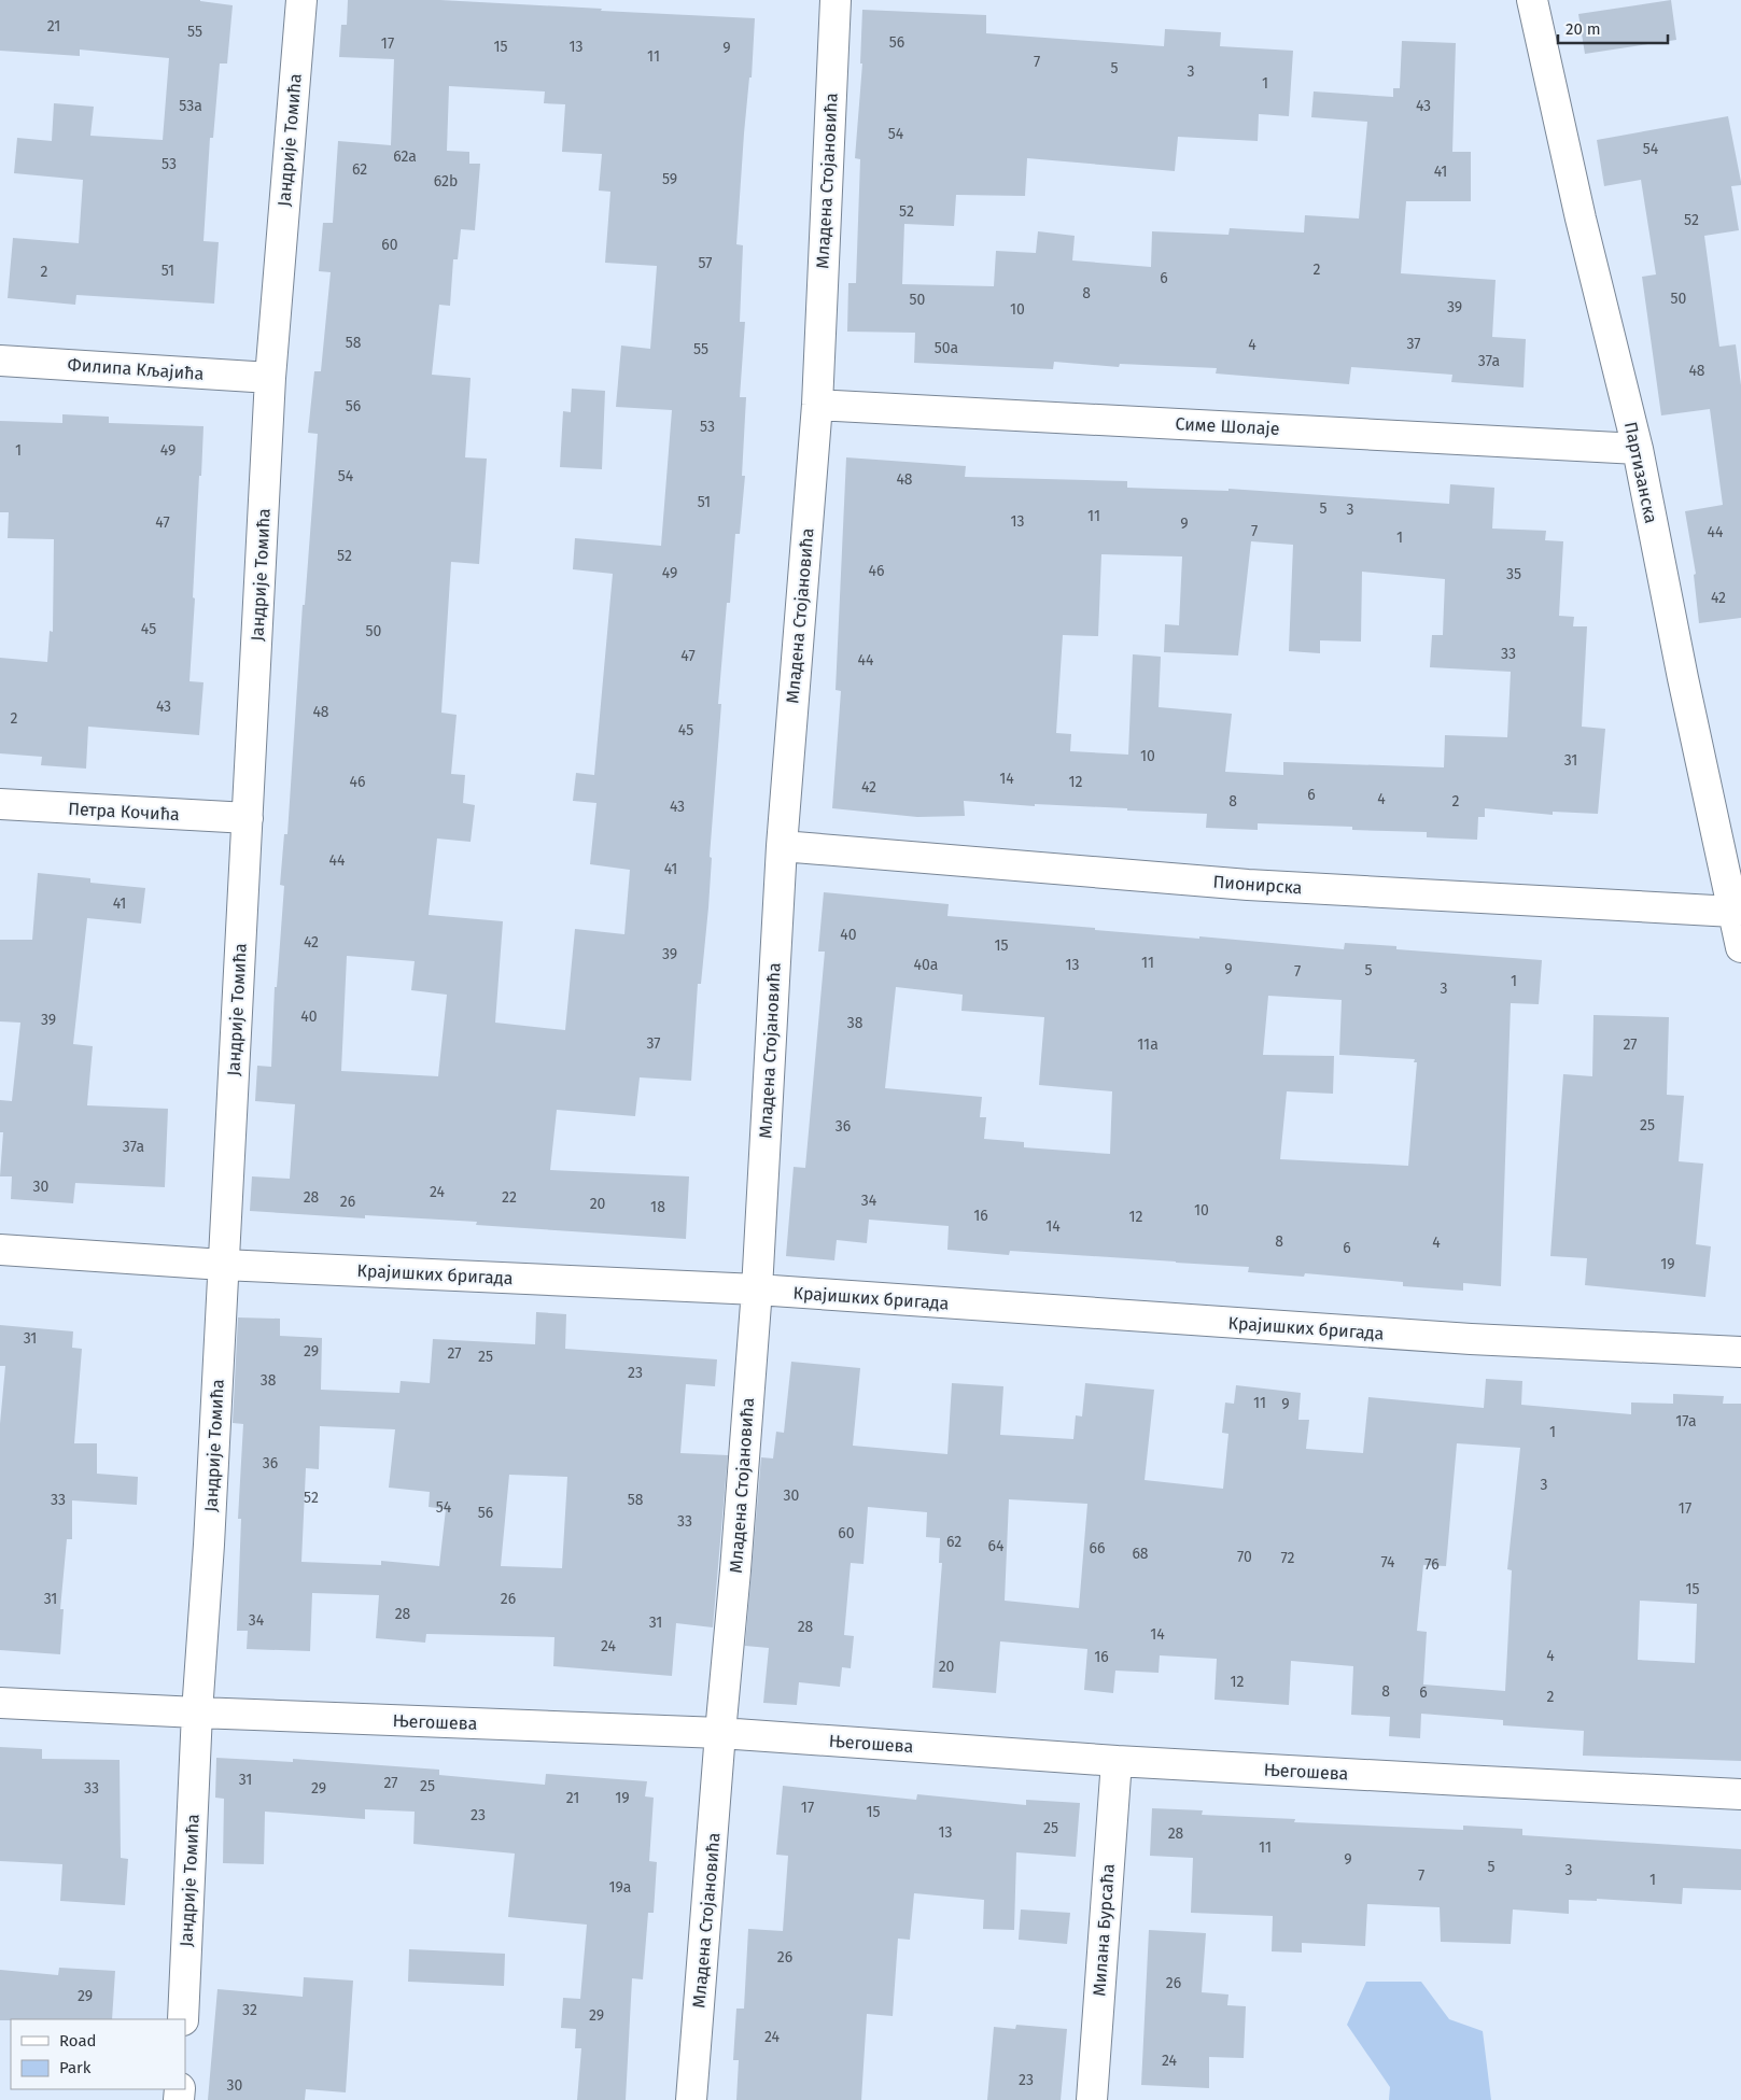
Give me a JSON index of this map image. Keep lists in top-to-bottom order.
{
  "streets": {
    "street": [
      "Јандрије Томића",
      "Младена Стојановића",
      "Филипа Кљајића",
      "Симе Шолаје",
      "Партизанска",
      "Петра Кочића",
      "Пионирска",
      "Крајишких бригада",
      "Његошева",
      "Милана Бурсаћа"
    ]
  },
  "crossings": [
    ["Јандрије Томића", "Филипа Кљајића"],
    ["Јандрије Томића", "Петра Кочића"],
    ["Јандрије Томића", "Крајишких бригада"],
    ["Јандрије Томића", "Његошева"],
    ["Младена Стојановића", "Симе Шолаје"],
    ["Младена Стојановића", "Пионирска"],
    ["Младена Стојановића", "Крајишких бригада"],
    ["Младена Стојановића", "Његошева"],
    ["Симе Шолаје", "Партизанска"],
    ["Партизанска", "Пионирска"],
    ["Његошева", "Милана Бурсаћа"]
  ],
  "house_numbers": [
    "21",
    "55",
    "56",
    "17",
    "15",
    "13",
    "9",
    "11",
    "7",
    "5",
    "3",
    "1",
    "53a",
    "43",
    "54",
    "54",
    "62a",
    "53",
    "62",
    "41",
    "59",
    "62b",
    "52",
    "52",
    "60",
    "57",
    "2",
    "51",
    "2",
    "6",
    "8",
    "50",
    "50",
    "39",
    "10",
    "58",
    "37",
    "4",
    "50a",
    "55",
    "37a",
    "48",
    "56",
    "53",
    "1",
    "49",
    "54",
    "48",
    "51",
    "5",
    "3",
    "11",
    "13",
    "47",
    "9",
    "7",
    "44",
    "1",
    "52",
    "46",
    "49",
    "35",
    "42",
    "45",
    "50",
    "33",
    "47",
    "44",
    "43",
    "48",
    "2",
    "45",
    "10",
    "31",
    "14",
    "46",
    "12",
    "42",
    "6",
    "4",
    "8",
    "2",
    "43",
    "44",
    "41",
    "41",
    "40",
    "42",
    "15",
    "39",
    "11",
    "40a",
    "13",
    "9",
    "5",
    "7",
    "1",
    "3",
    "40",
    "39",
    "38",
    "37",
    "11a",
    "27",
    "25",
    "36",
    "37a",
    "30",
    "24",
    "28",
    "22",
    "34",
    "26",
    "20",
    "18",
    "10",
    "16",
    "12",
    "14",
    "8",
    "4",
    "6",
    "19",
    "31",
    "29",
    "27",
    "25",
    "23",
    "38",
    "11",
    "9",
    "17a",
    "1",
    "36",
    "3",
    "30",
    "52",
    "33",
    "58",
    "54",
    "17",
    "56",
    "33",
    "60",
    "62",
    "64",
    "66",
    "68",
    "70",
    "72",
    "74",
    "76",
    "15",
    "31",
    "26",
    "28",
    "34",
    "31",
    "28",
    "14",
    "24",
    "4",
    "16",
    "20",
    "12",
    "8",
    "6",
    "2",
    "31",
    "27",
    "25",
    "33",
    "29",
    "21",
    "19",
    "17",
    "15",
    "23",
    "25",
    "13",
    "28",
    "11",
    "9",
    "5",
    "3",
    "7",
    "1",
    "19a",
    "26",
    "26",
    "29",
    "32",
    "29",
    "24",
    "24",
    "23",
    "30"
  ],
  "legend": ["Road", "Park"],
  "scale_bar": "20 m"
}
